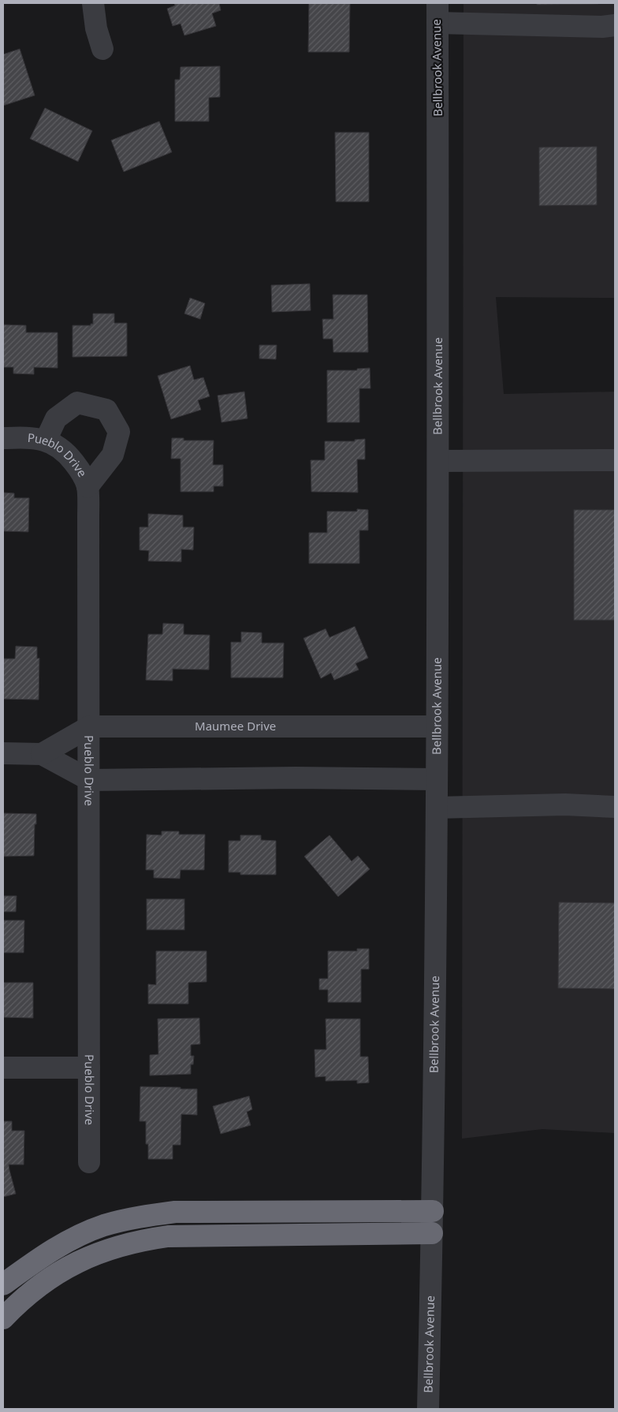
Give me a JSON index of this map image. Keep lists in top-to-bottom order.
{
  "streets": {
    "street": ["Bellbrook Avenue", "Pueblo Drive", "Maumee Drive"]
  },
  "crossings": [
    ["Bellbrook Avenue", "Maumee Drive"],
    ["Pueblo Drive", "Maumee Drive"]
  ]
}
